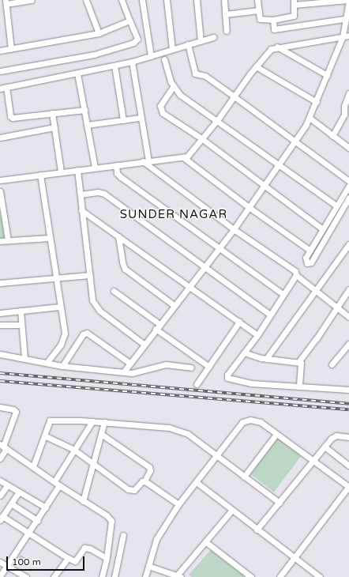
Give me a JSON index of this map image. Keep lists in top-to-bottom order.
{
  "districts": ["SUNDER NAGAR"],
  "scale_bar": "100 m"
}
